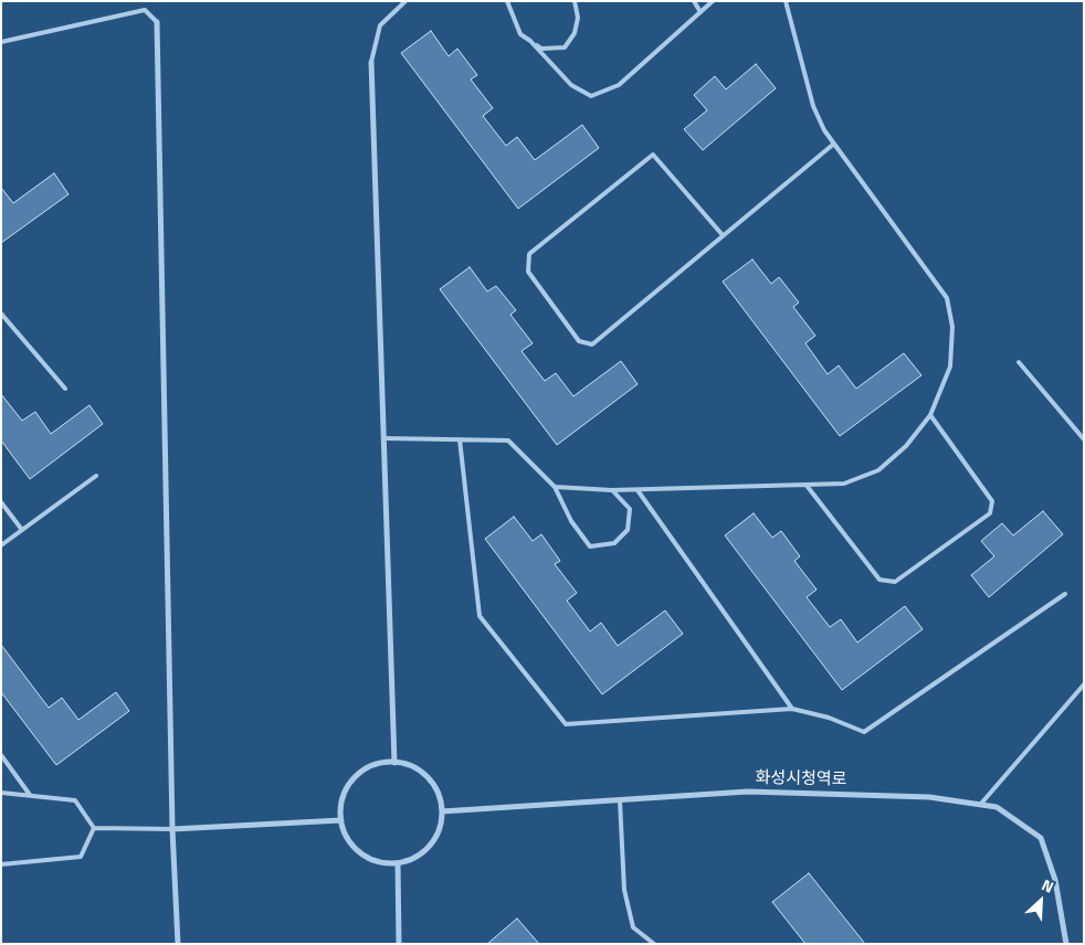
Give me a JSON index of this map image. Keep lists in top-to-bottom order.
{
  "streets": {
    "street": ["화성시청역로"]
  },
  "north": "top right"
}
